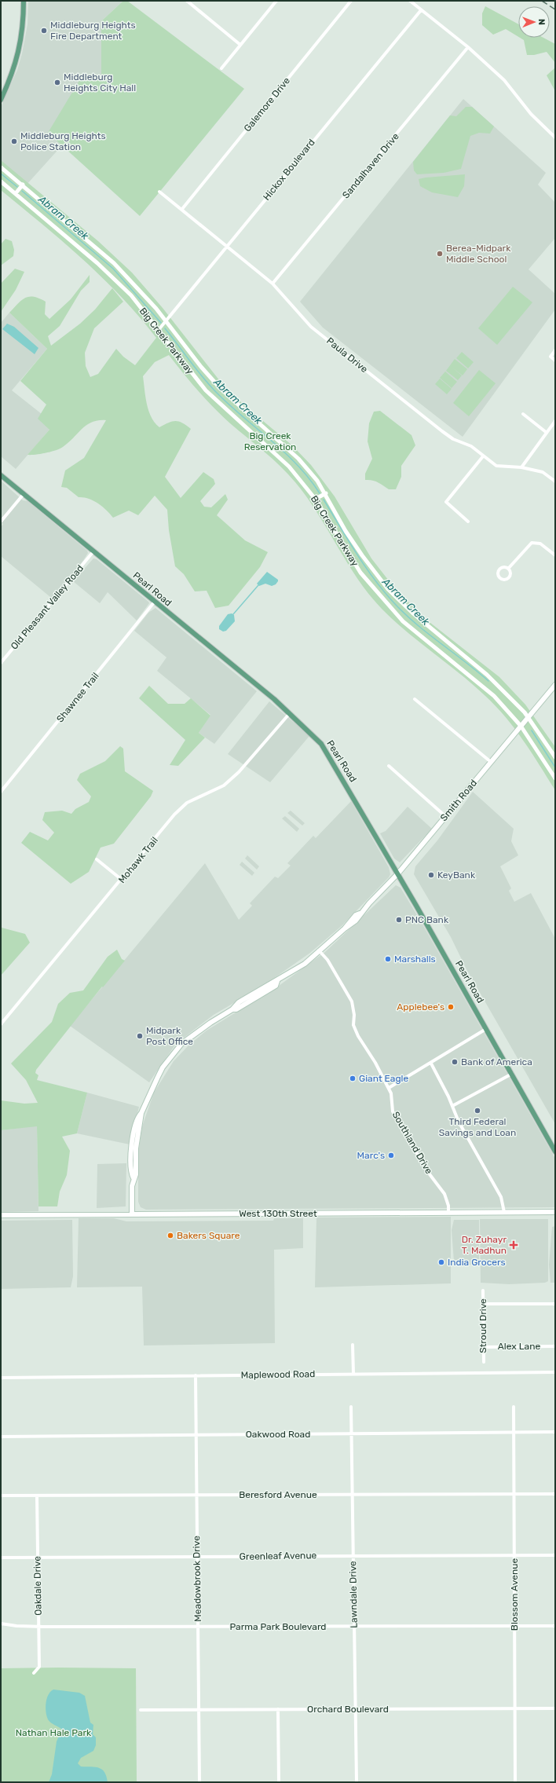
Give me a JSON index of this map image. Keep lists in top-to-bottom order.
{
  "streets": {
    "main road": ["Pearl Road", "Smith Road", "West 130th Street"],
    "street": [
      "Galemore Drive",
      "Sandalhaven Drive",
      "Hickox Boulevard",
      "Big Creek Parkway",
      "Paula Drive",
      "Old Pleasant Valley Road",
      "Shawnee Trail",
      "Mohawk Trail",
      "Southland Drive",
      "Stroud Drive",
      "Alex Lane",
      "Maplewood Road",
      "Oakwood Road",
      "Beresford Avenue",
      "Greenleaf Avenue",
      "Meadowbrook Drive",
      "Oakdale Drive",
      "Lawndale Drive",
      "Blossom Avenue",
      "Parma Park Boulevard",
      "Orchard Boulevard"
    ]
  },
  "crossings": [
    ["Galemore Drive", "Paula Drive"],
    ["Sandalhaven Drive", "Paula Drive"],
    ["Hickox Boulevard", "Big Creek Parkway"],
    ["Hickox Boulevard", "Paula Drive"],
    ["Big Creek Parkway", "Smith Road"],
    ["Pearl Road", "Old Pleasant Valley Road"],
    ["Pearl Road", "Shawnee Trail"],
    ["Pearl Road", "Smith Road"],
    ["Pearl Road", "Mohawk Trail"],
    ["Smith Road", "Southland Drive"],
    ["Smith Road", "West 130th Street"],
    ["Southland Drive", "West 130th Street"],
    ["Stroud Drive", "Alex Lane"],
    ["Maplewood Road", "Meadowbrook Drive"],
    ["Oakwood Road", "Meadowbrook Drive"],
    ["Oakwood Road", "Lawndale Drive"],
    ["Oakwood Road", "Blossom Avenue"],
    ["Beresford Avenue", "Meadowbrook Drive"],
    ["Beresford Avenue", "Oakdale Drive"],
    ["Beresford Avenue", "Lawndale Drive"],
    ["Beresford Avenue", "Blossom Avenue"],
    ["Greenleaf Avenue", "Meadowbrook Drive"],
    ["Greenleaf Avenue", "Oakdale Drive"],
    ["Greenleaf Avenue", "Lawndale Drive"],
    ["Greenleaf Avenue", "Blossom Avenue"],
    ["Meadowbrook Drive", "Parma Park Boulevard"],
    ["Meadowbrook Drive", "Orchard Boulevard"],
    ["Oakdale Drive", "Parma Park Boulevard"],
    ["Lawndale Drive", "Parma Park Boulevard"],
    ["Lawndale Drive", "Orchard Boulevard"],
    ["Blossom Avenue", "Parma Park Boulevard"],
    ["Blossom Avenue", "Orchard Boulevard"]
  ],
  "water": ["Abram Creek"],
  "parks": ["Big Creek Reservation", "Nathan Hale Park"],
  "places": {
    "other": [
      "Middleburg Heights Fire Department",
      "Middleburg Heights City Hall",
      "Middleburg Heights Police Station",
      "Berea-Midpark Middle School",
      "KeyBank",
      "PNC Bank",
      "Marshalls",
      "Applebee's",
      "Midpark Post Office",
      "Bank of America",
      "Giant Eagle",
      "Third Federal Savings and Loan",
      "Marc's",
      "Bakers Square",
      "India Grocers"
    ],
    "health": ["Dr. Zuhayr T. Madhun"]
  },
  "north": "right"
}
